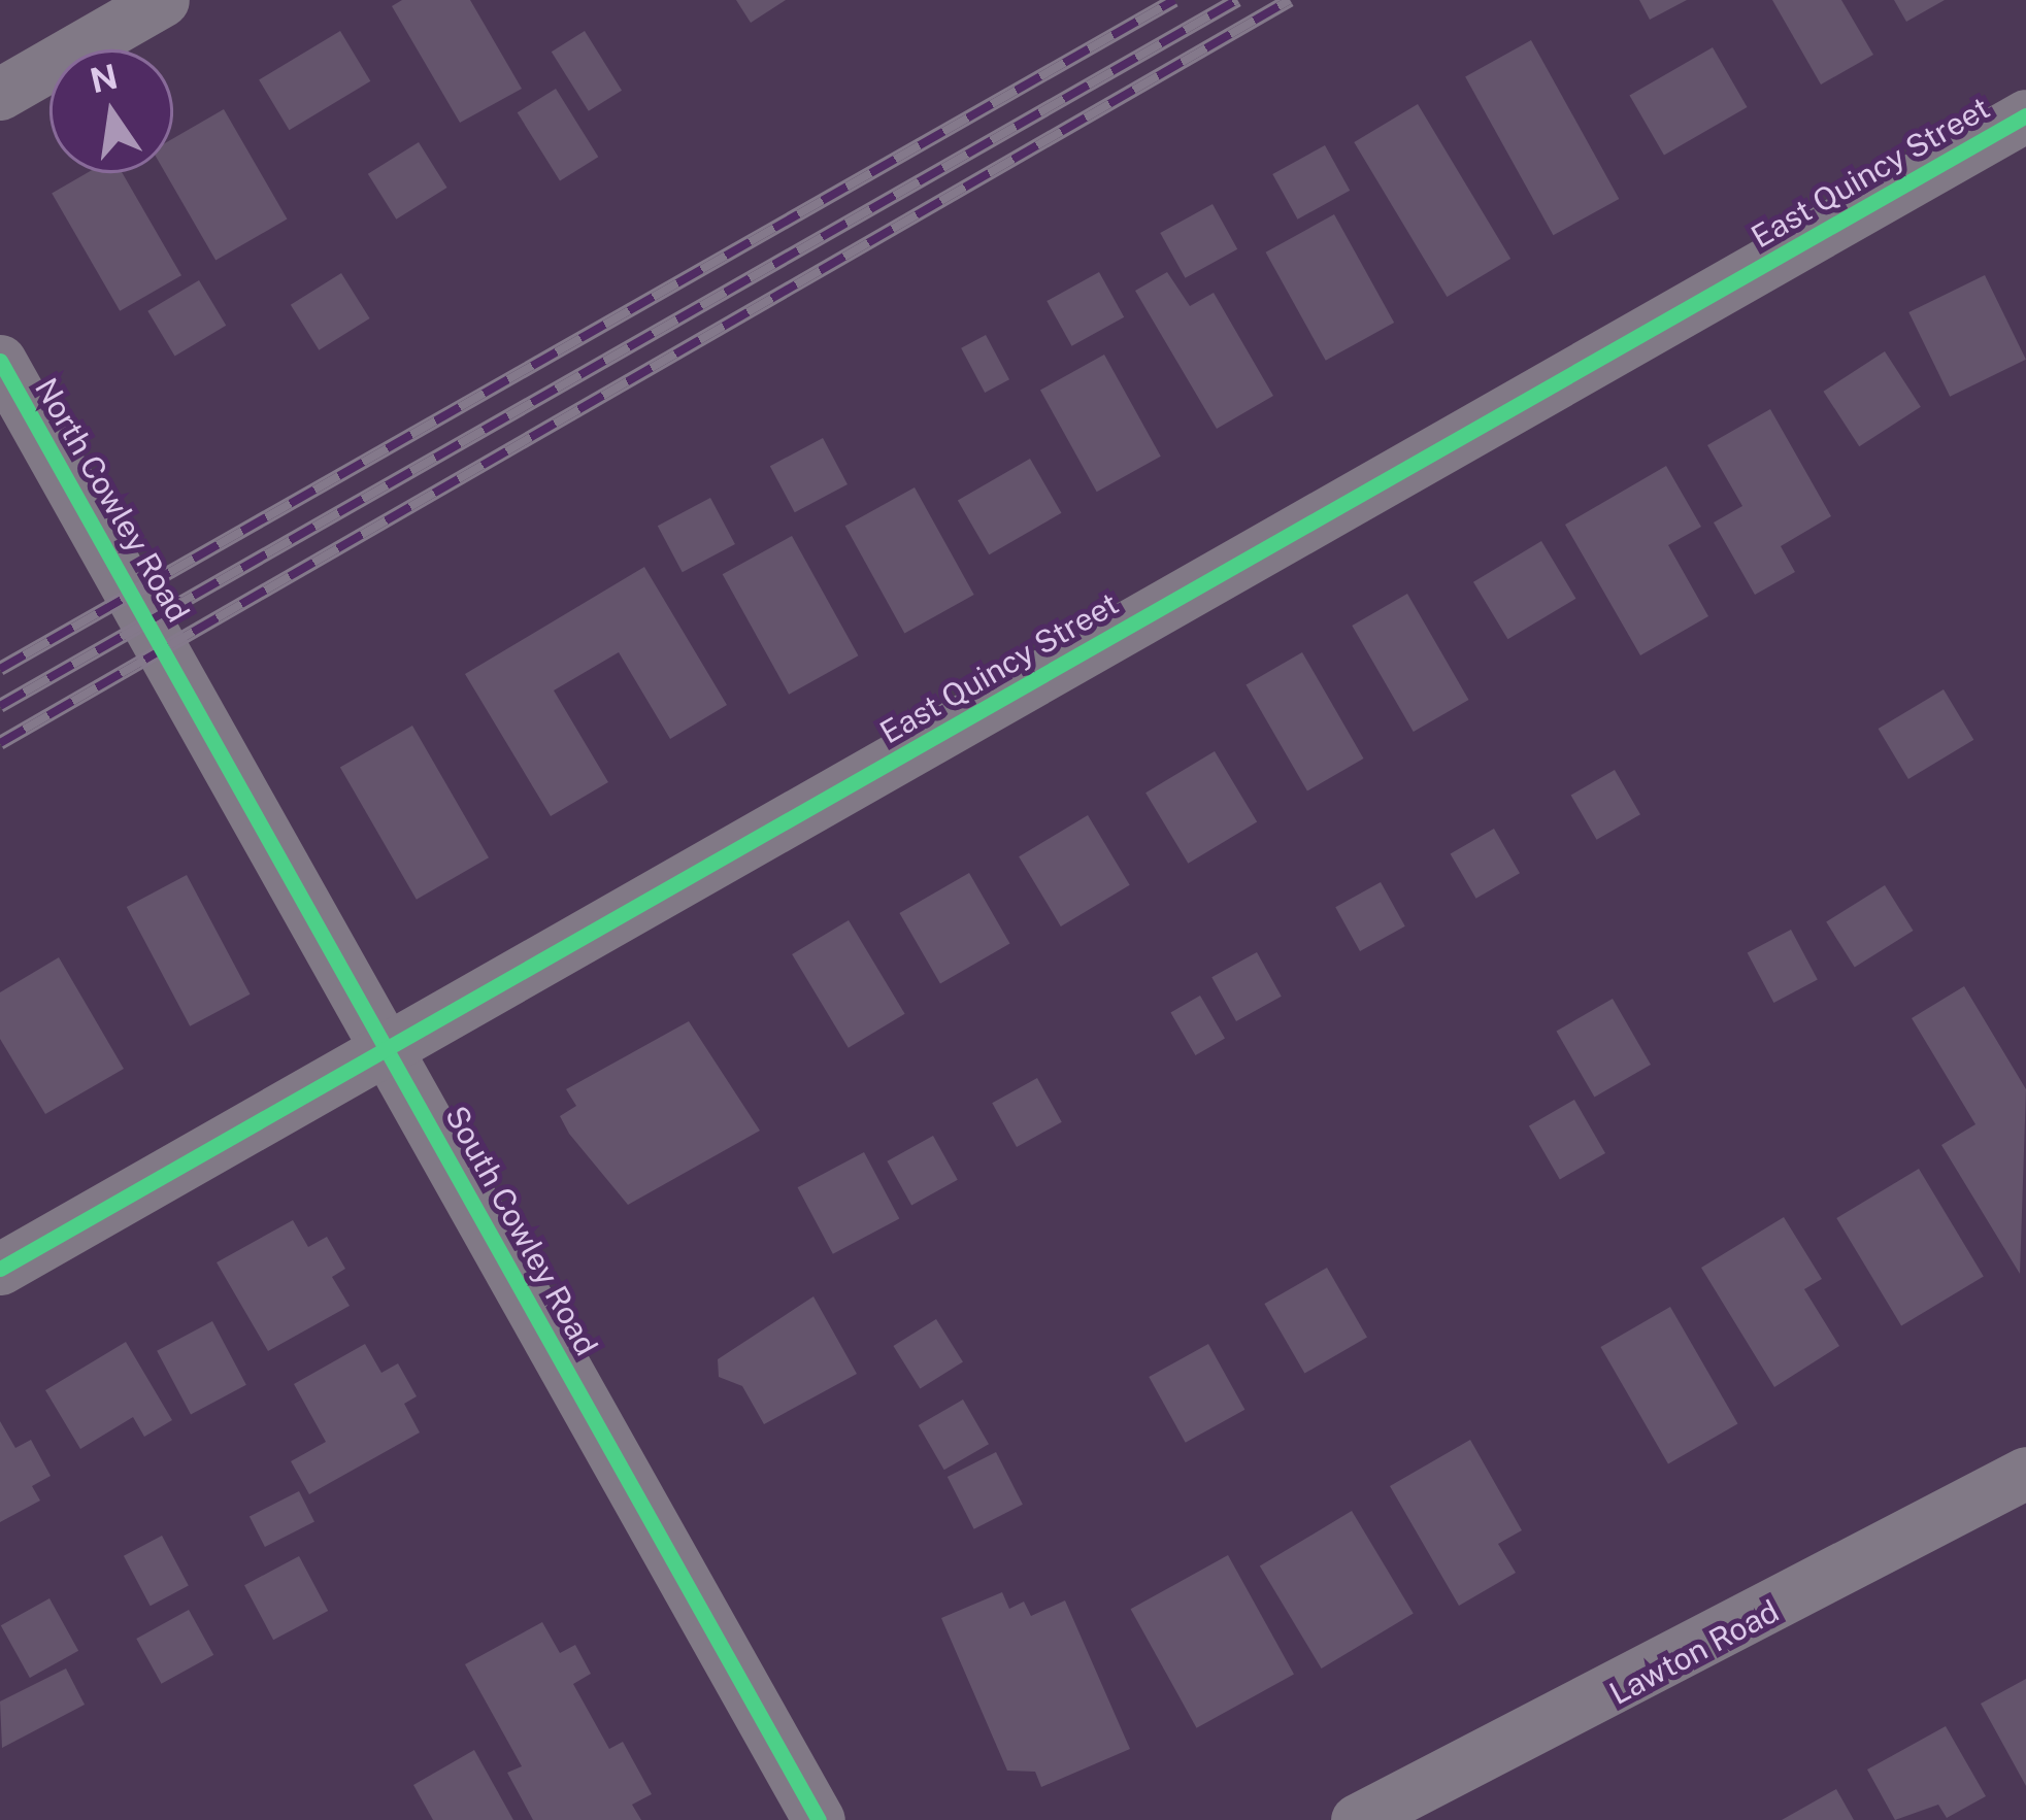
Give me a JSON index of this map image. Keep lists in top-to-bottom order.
{
  "streets": {
    "street": [
      "East Quincy Street",
      "North Cowley Road",
      "South Cowley Road",
      "Lawton Road"
    ]
  },
  "crossings": [
    ["East Quincy Street", "South Cowley Road"],
    ["North Cowley Road", "South Cowley Road"]
  ],
  "north": "top"
}
